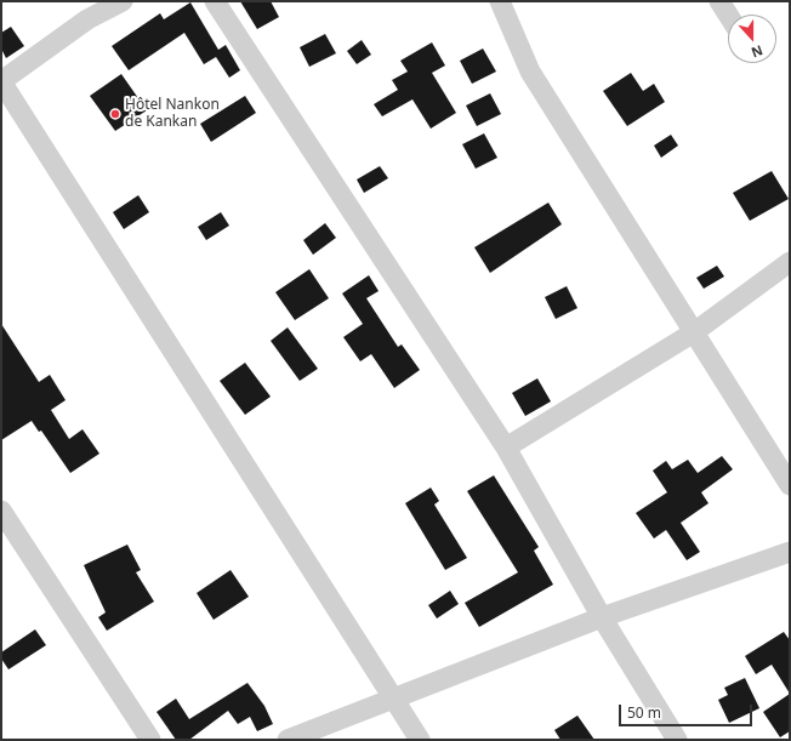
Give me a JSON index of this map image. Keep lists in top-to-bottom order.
{
  "places": ["Hôtel Nankon de Kankan"],
  "scale_bar": "50 m",
  "north": "bottom"
}
